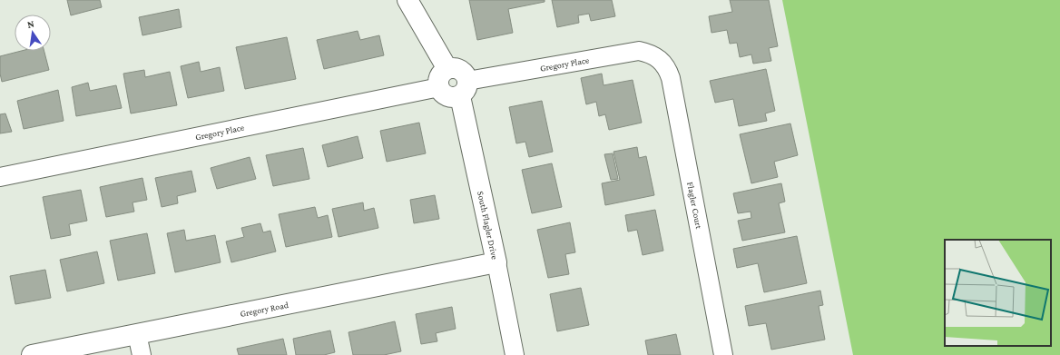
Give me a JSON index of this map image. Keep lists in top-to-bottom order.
{
  "streets": {
    "street": [
      "Gregory Place",
      "Flagler Court",
      "South Flagler Drive",
      "Gregory Road"
    ]
  },
  "crossings": [
    ["Gregory Place", "Flagler Court"],
    ["Gregory Place", "South Flagler Drive"],
    ["South Flagler Drive", "Gregory Road"]
  ],
  "north": "top"
}
